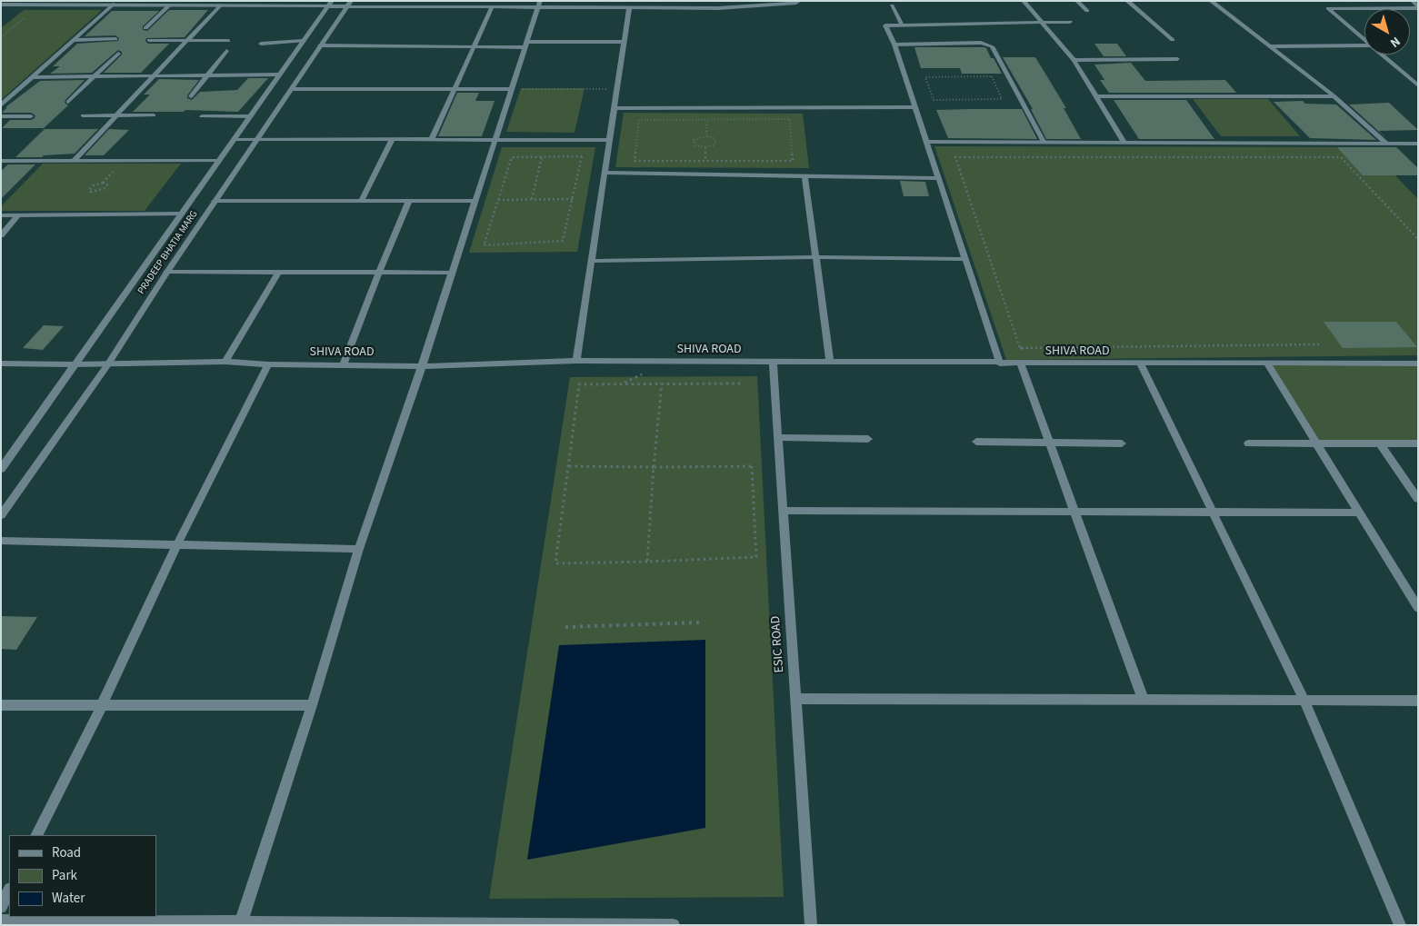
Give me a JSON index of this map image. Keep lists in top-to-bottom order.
{
  "streets": {
    "street": ["PRADEEP BHATIA MARG", "SHIVA ROAD", "ESIC ROAD"]
  },
  "crossings": [
    ["PRADEEP BHATIA MARG", "SHIVA ROAD"],
    ["SHIVA ROAD", "ESIC ROAD"]
  ],
  "legend": ["Road", "Park", "Water"],
  "north": "bottom right"
}
